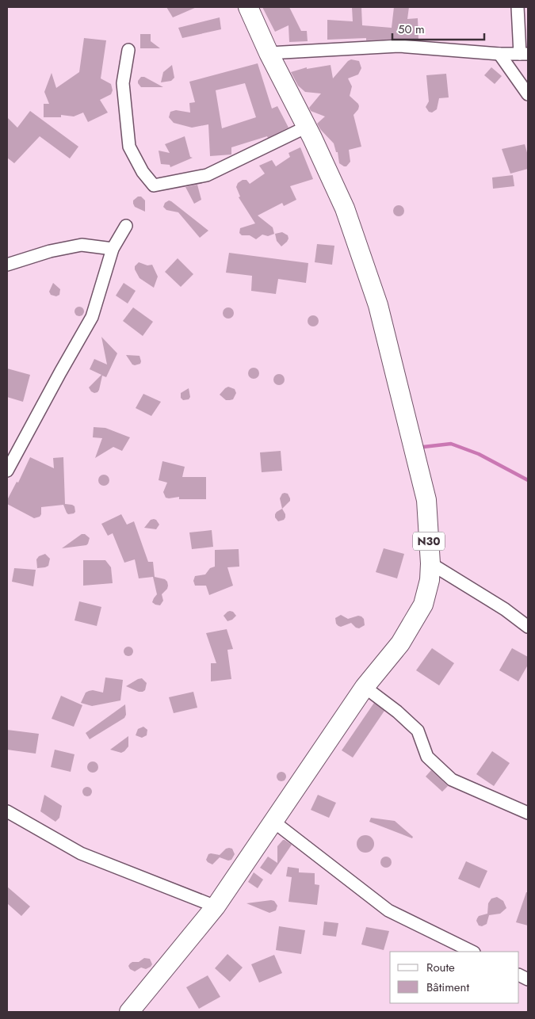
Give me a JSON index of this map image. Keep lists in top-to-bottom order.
{
  "streets": {
    "main road": ["N30"]
  },
  "legend": ["Route", "Bâtiment"],
  "scale_bar": "50 m"
}
